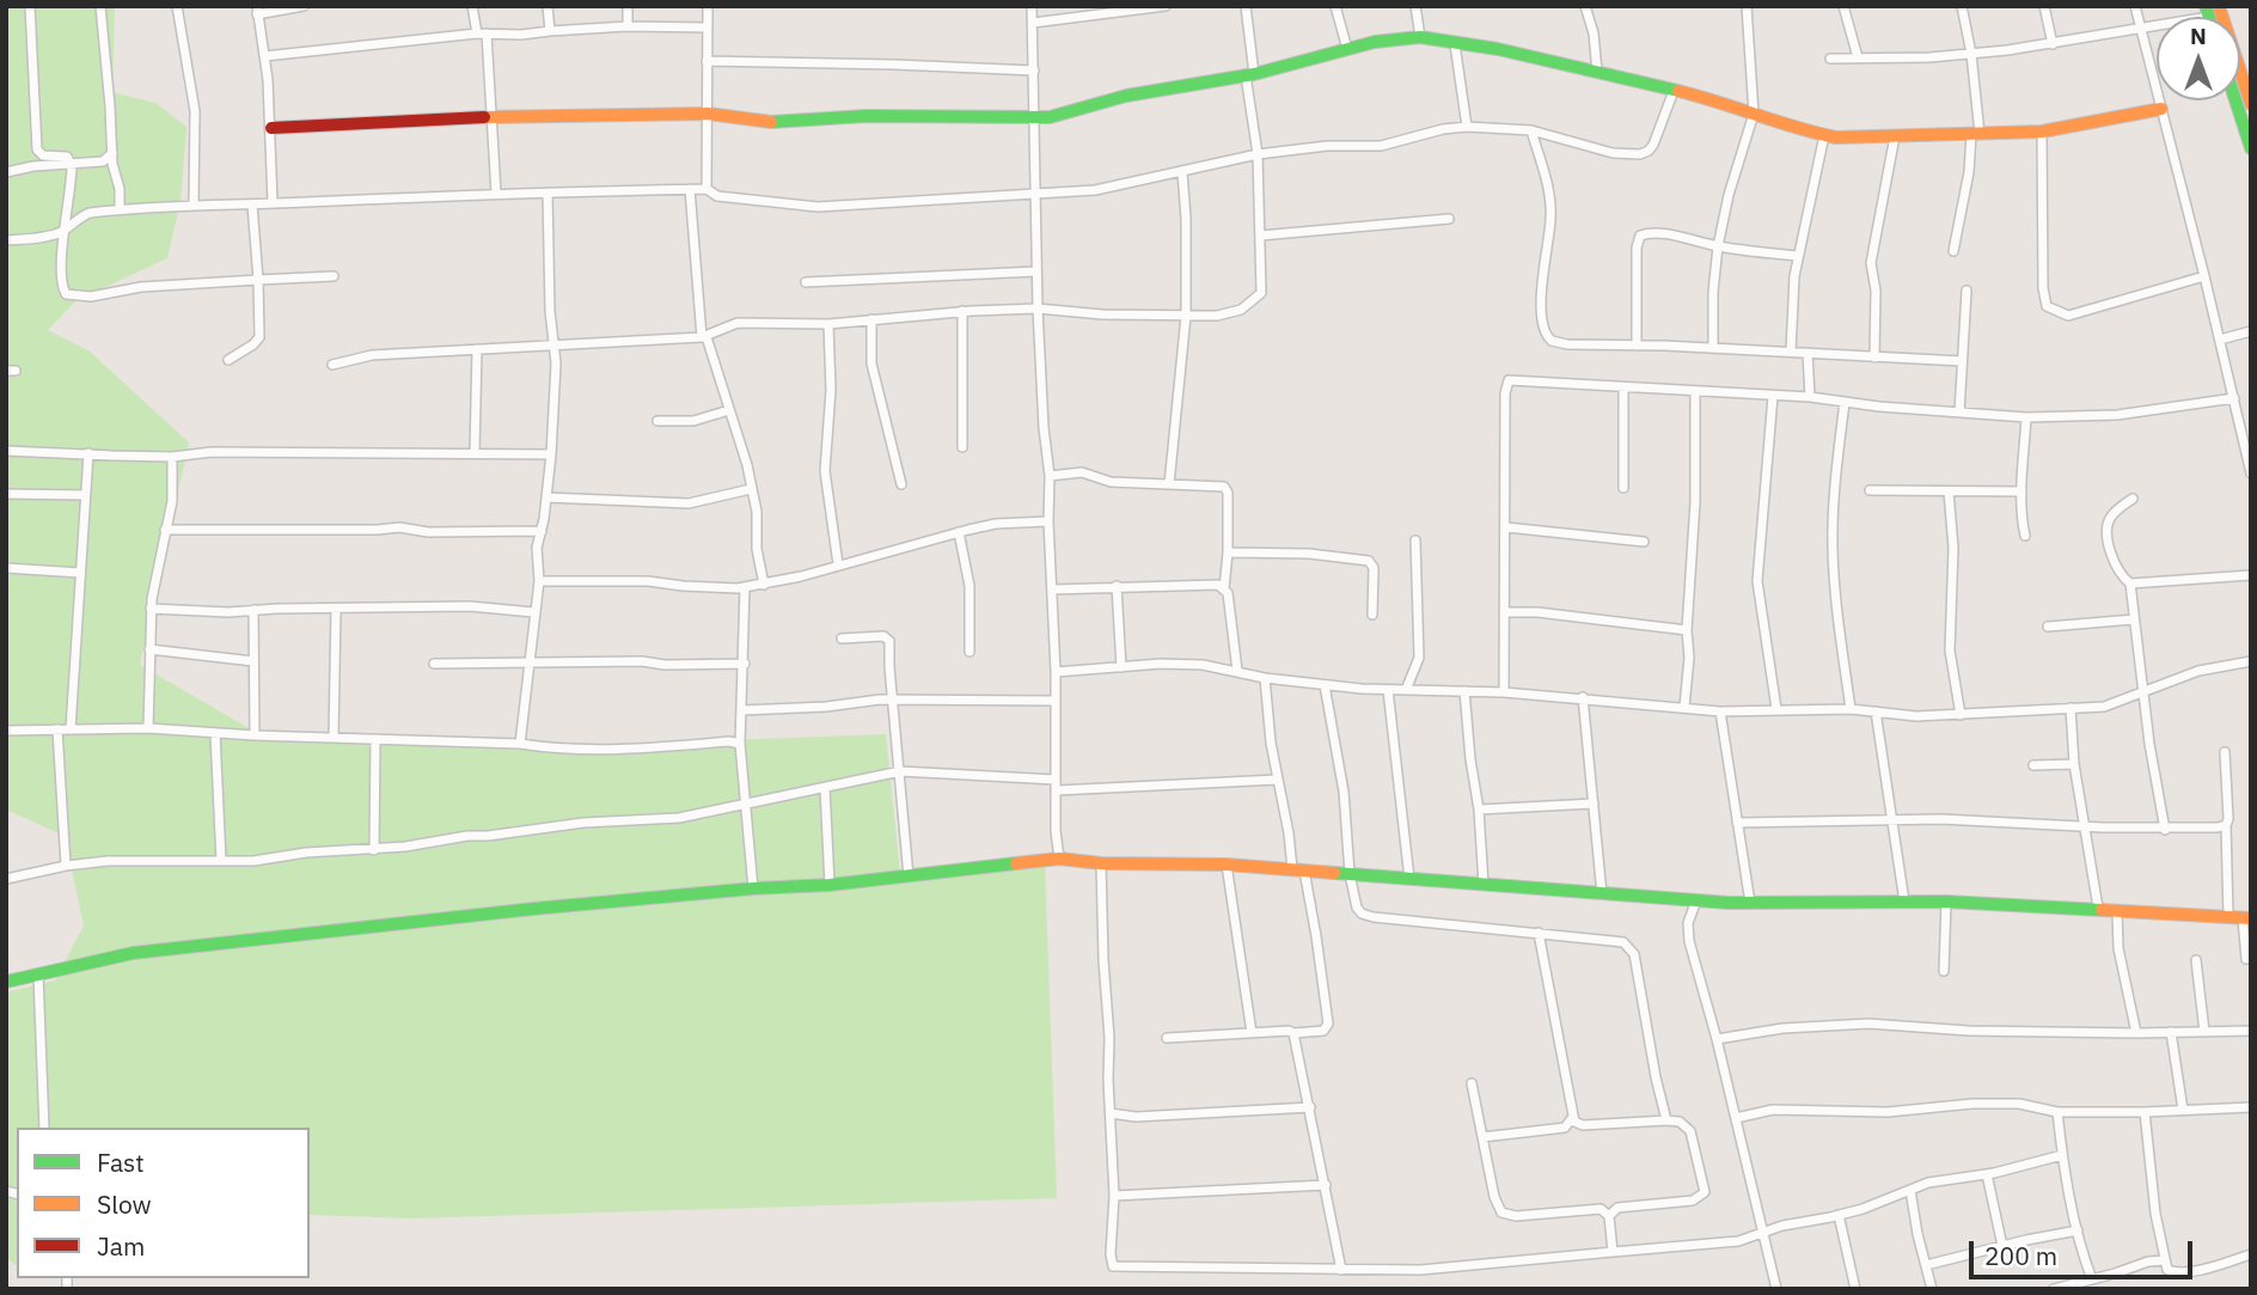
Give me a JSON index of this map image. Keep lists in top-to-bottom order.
{
  "legend": ["Fast", "Slow", "Jam"],
  "scale_bar": "200 m",
  "north": "top"
}
